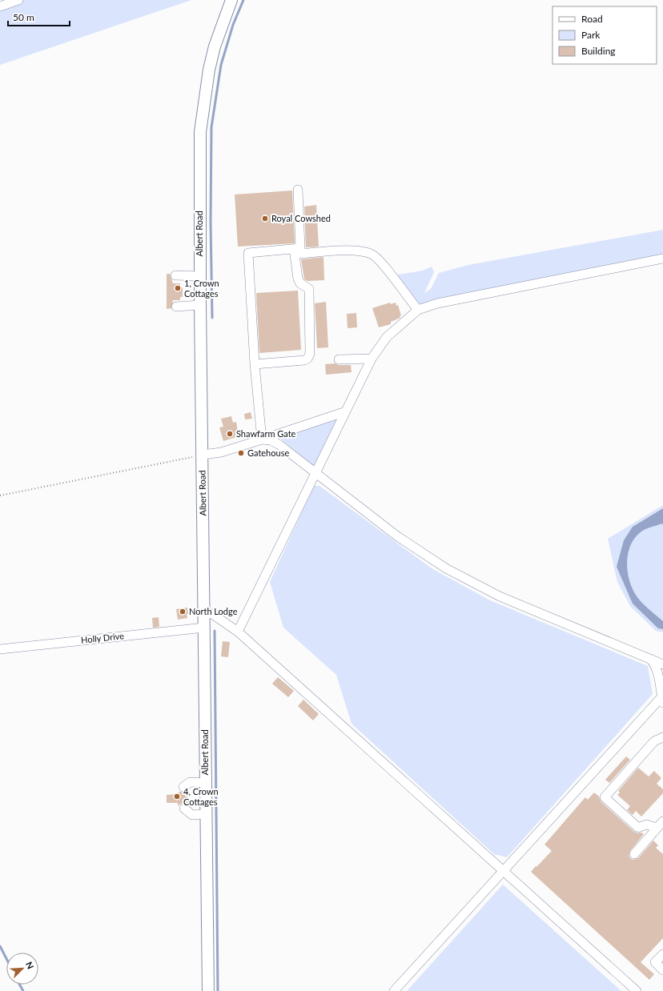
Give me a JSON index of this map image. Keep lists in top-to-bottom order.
{
  "streets": {
    "main road": ["Albert Road"],
    "lane": ["Holly Drive"]
  },
  "crossings": [
    ["Albert Road", "Holly Drive"]
  ],
  "places": [
    "Royal Cowshed",
    "1, Crown Cottages",
    "Shawfarm Gate",
    "Gatehouse",
    "North Lodge",
    "4, Crown Cottages"
  ],
  "legend": ["Road", "Park", "Building"],
  "scale_bar": "50 m",
  "north": "top right"
}
